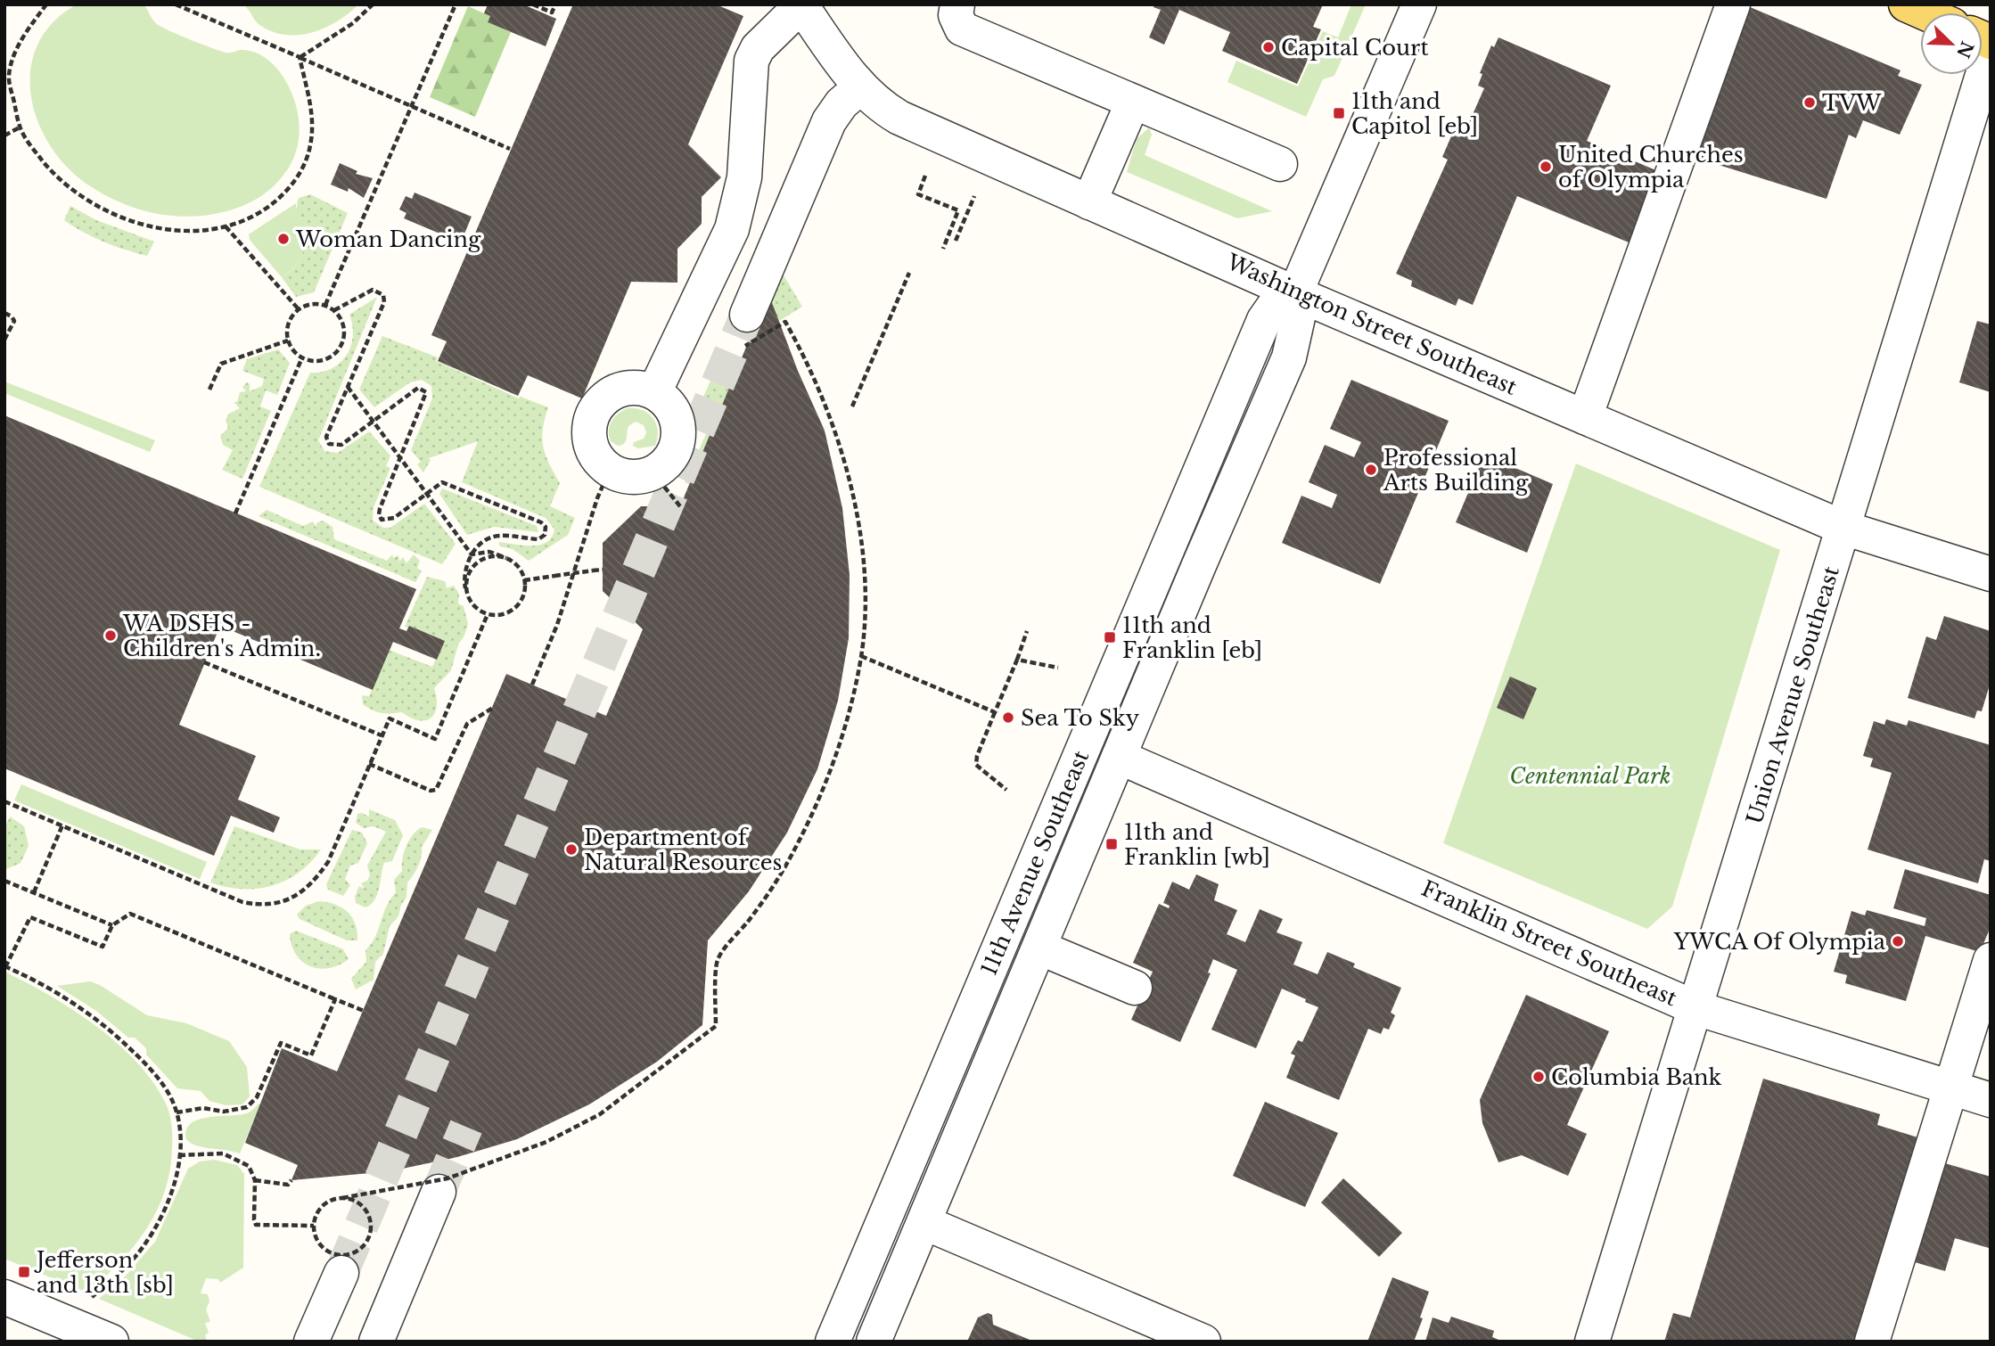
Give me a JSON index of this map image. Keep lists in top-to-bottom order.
{
  "streets": {
    "street": [
      "Washington Street Southeast",
      "Union Avenue Southeast",
      "11th Avenue Southeast",
      "Franklin Street Southeast"
    ]
  },
  "crossings": [
    ["Washington Street Southeast", "Union Avenue Southeast"],
    ["Washington Street Southeast", "11th Avenue Southeast"],
    ["Union Avenue Southeast", "Franklin Street Southeast"],
    ["11th Avenue Southeast", "Franklin Street Southeast"]
  ],
  "parks": ["Centennial Park"],
  "places": {
    "other": [
      "Capital Court",
      "TVW",
      "United Churches of Olympia",
      "Woman Dancing",
      "Professional Arts Building",
      "WA DSHS - Children's Admin.",
      "Sea To Sky",
      "Department of Natural Resources",
      "YWCA Of Olympia",
      "Columbia Bank"
    ],
    "transit": [
      "11th and Capitol [eb]",
      "11th and Franklin [eb]",
      "11th and Franklin [wb]",
      "Jefferson and 13th [sb]"
    ]
  },
  "north": "bottom right"
}
